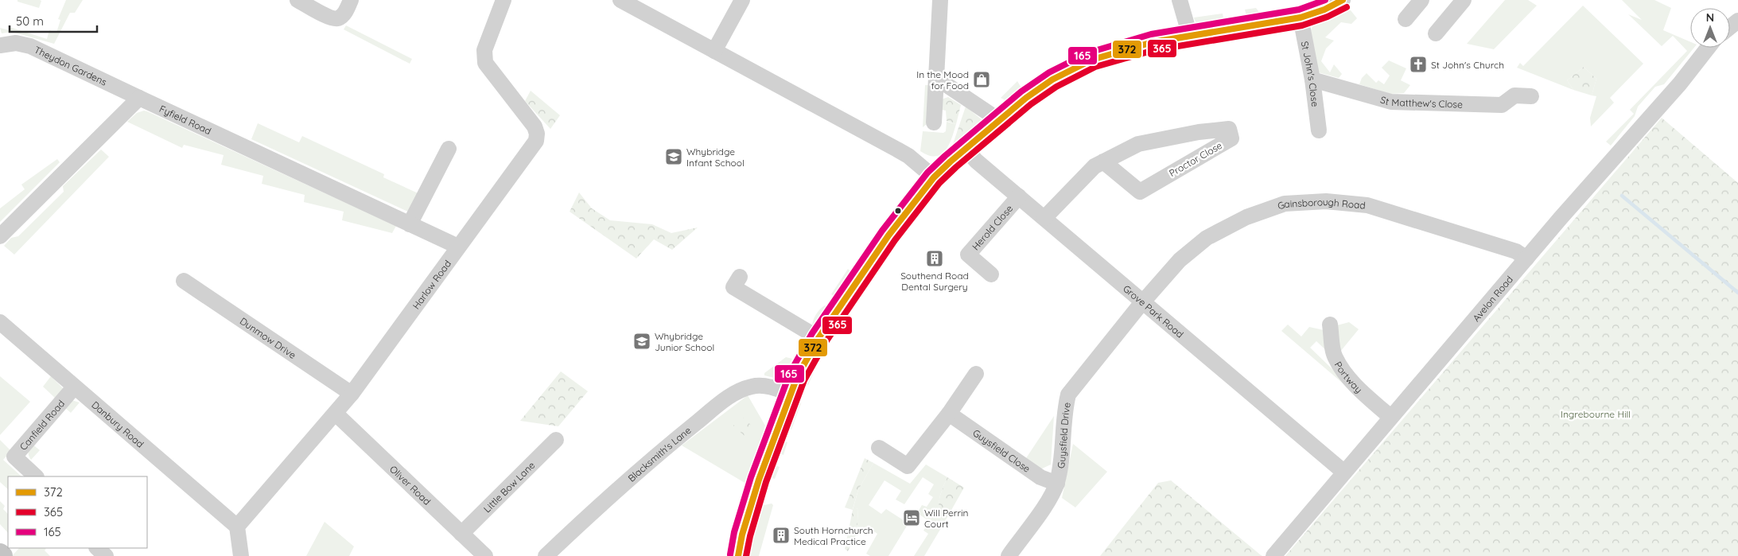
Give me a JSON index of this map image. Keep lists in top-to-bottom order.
{
  "streets": {
    "street": [
      "Theydon Gardens",
      "St John's Close",
      "St Matthew's Close",
      "Fyfield Road",
      "Proctor Close",
      "Gainsborough Road",
      "Herold Close",
      "Harlow Road",
      "Avelon Road",
      "Grove Park Road",
      "Dunmow Drive",
      "Portway",
      "Canfield Road",
      "Danbury Road",
      "Guysfield Drive",
      "Guysfield Close",
      "Blacksmith's Lane",
      "Oliver Road",
      "Little Bow Lane"
    ]
  },
  "crossings": [
    ["Theydon Gardens", "Fyfield Road"],
    ["St John's Close", "St Matthew's Close"],
    ["Fyfield Road", "Harlow Road"],
    ["Proctor Close", "Grove Park Road"],
    ["Gainsborough Road", "Avelon Road"],
    ["Gainsborough Road", "Grove Park Road"],
    ["Gainsborough Road", "Guysfield Drive"],
    ["Herold Close", "Grove Park Road"],
    ["Harlow Road", "Dunmow Drive"],
    ["Harlow Road", "Danbury Road"],
    ["Harlow Road", "Oliver Road"],
    ["Avelon Road", "Grove Park Road"],
    ["Avelon Road", "Portway"],
    ["Grove Park Road", "Guysfield Drive"],
    ["Canfield Road", "Danbury Road"],
    ["Guysfield Drive", "Guysfield Close"],
    ["Oliver Road", "Little Bow Lane"]
  ],
  "parks": ["Ingrebourne Hill"],
  "places": {
    "church": ["St John's Church"],
    "shop": ["In the Mood for Food"],
    "school or university": ["Whybridge Infant School", "Whybridge Junior School"],
    "building": ["Southend Road Dental Surgery", "South Hornchurch Medical Practice"],
    "hotel": ["Will Perrin Court"]
  },
  "lines": ["transit line 372", "transit line 165", "transit line 365"],
  "legend": ["372", "365", "165"],
  "scale_bar": "50 m",
  "north": "top"
}
